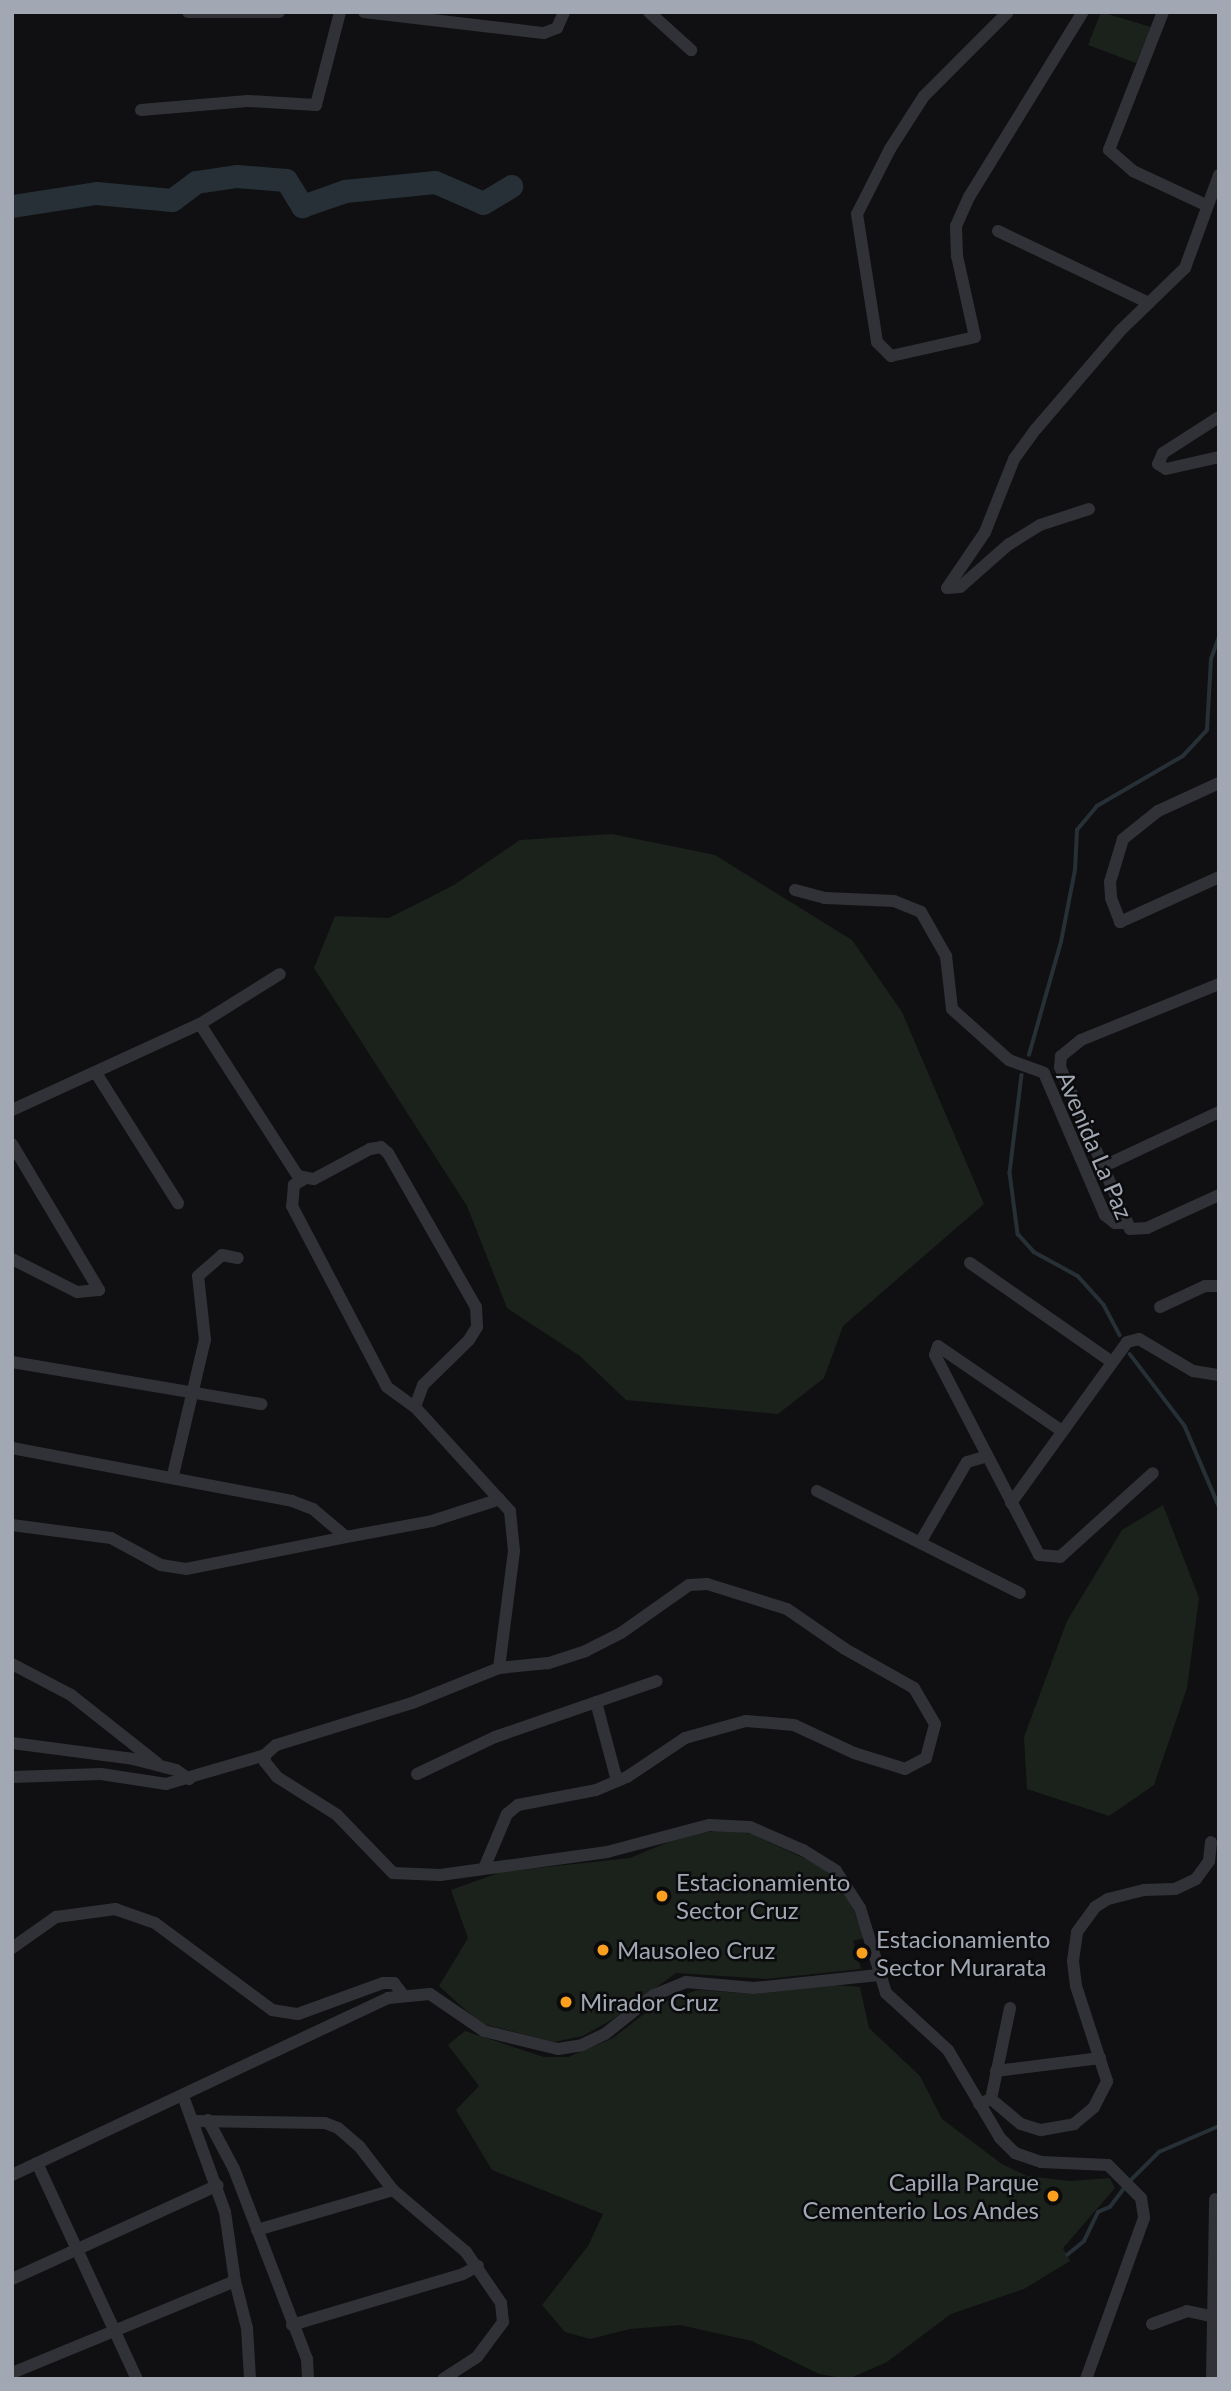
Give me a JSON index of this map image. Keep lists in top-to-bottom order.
{
  "streets": {
    "street": ["Avenida La Paz"]
  },
  "places": [
    "Estacionamiento Sector Cruz",
    "Mausoleo Cruz",
    "Estacionamiento Sector Murarata",
    "Mirador Cruz",
    "Capilla Parque Cementerio Los Andes"
  ]
}
